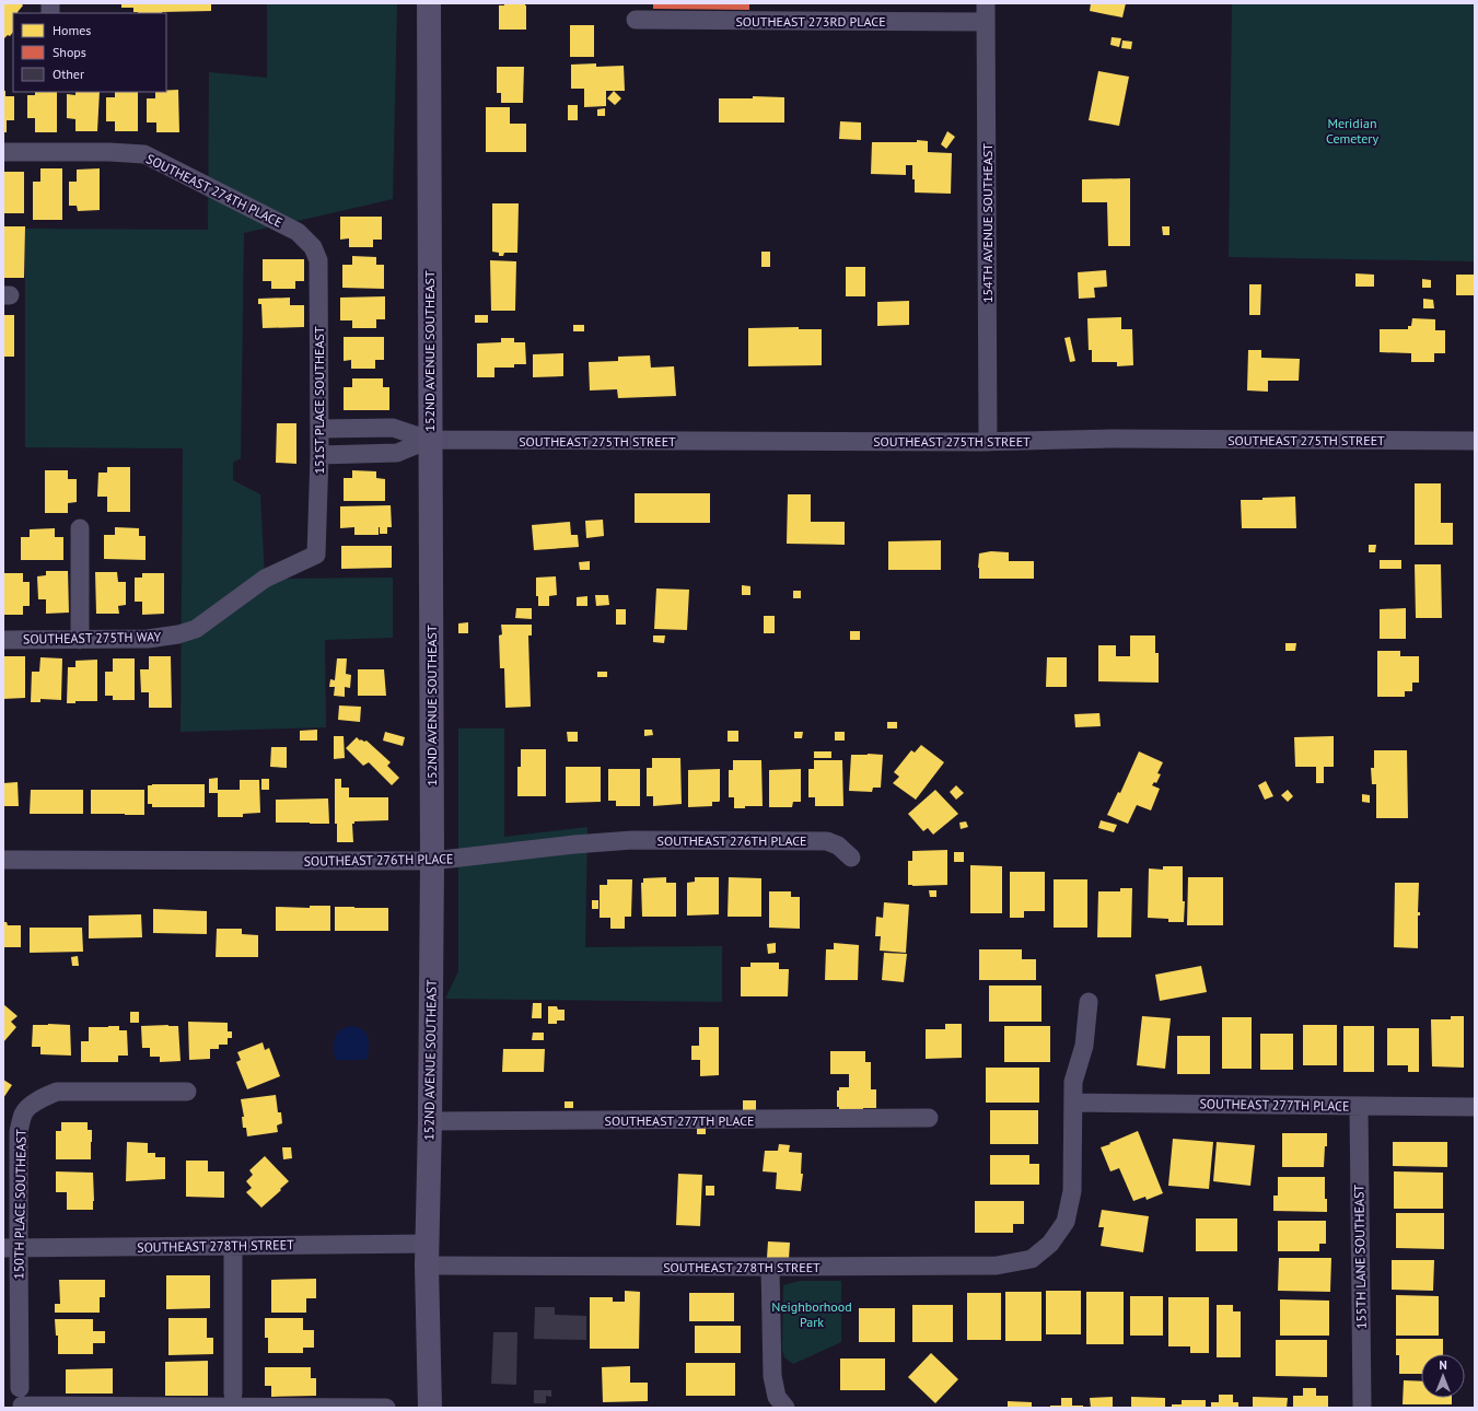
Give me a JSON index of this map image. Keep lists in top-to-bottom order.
{
  "streets": {
    "street": [
      "SOUTHEAST 273RD PLACE",
      "SOUTHEAST 274TH PLACE",
      "154TH AVENUE SOUTHEAST",
      "152ND AVENUE SOUTHEAST",
      "151ST PLACE SOUTHEAST",
      "SOUTHEAST 275TH STREET",
      "SOUTHEAST 275TH WAY",
      "SOUTHEAST 276TH PLACE",
      "SOUTHEAST 277TH PLACE",
      "150TH PLACE SOUTHEAST",
      "SOUTHEAST 278TH STREET",
      "155TH LANE SOUTHEAST"
    ]
  },
  "crossings": [
    ["SOUTHEAST 273RD PLACE", "154TH AVENUE SOUTHEAST"],
    ["SOUTHEAST 274TH PLACE", "151ST PLACE SOUTHEAST"],
    ["154TH AVENUE SOUTHEAST", "SOUTHEAST 275TH STREET"],
    ["152ND AVENUE SOUTHEAST", "SOUTHEAST 275TH STREET"],
    ["152ND AVENUE SOUTHEAST", "SOUTHEAST 276TH PLACE"],
    ["152ND AVENUE SOUTHEAST", "SOUTHEAST 277TH PLACE"],
    ["152ND AVENUE SOUTHEAST", "SOUTHEAST 278TH STREET"],
    ["151ST PLACE SOUTHEAST", "SOUTHEAST 275TH STREET"],
    ["151ST PLACE SOUTHEAST", "SOUTHEAST 275TH WAY"],
    ["SOUTHEAST 277TH PLACE", "SOUTHEAST 278TH STREET"],
    ["SOUTHEAST 277TH PLACE", "155TH LANE SOUTHEAST"],
    ["150TH PLACE SOUTHEAST", "SOUTHEAST 278TH STREET"]
  ],
  "parks": ["Meridian Cemetery", "Neighborhood Park"],
  "legend": ["Homes", "Shops", "Other"],
  "north": "top"
}
